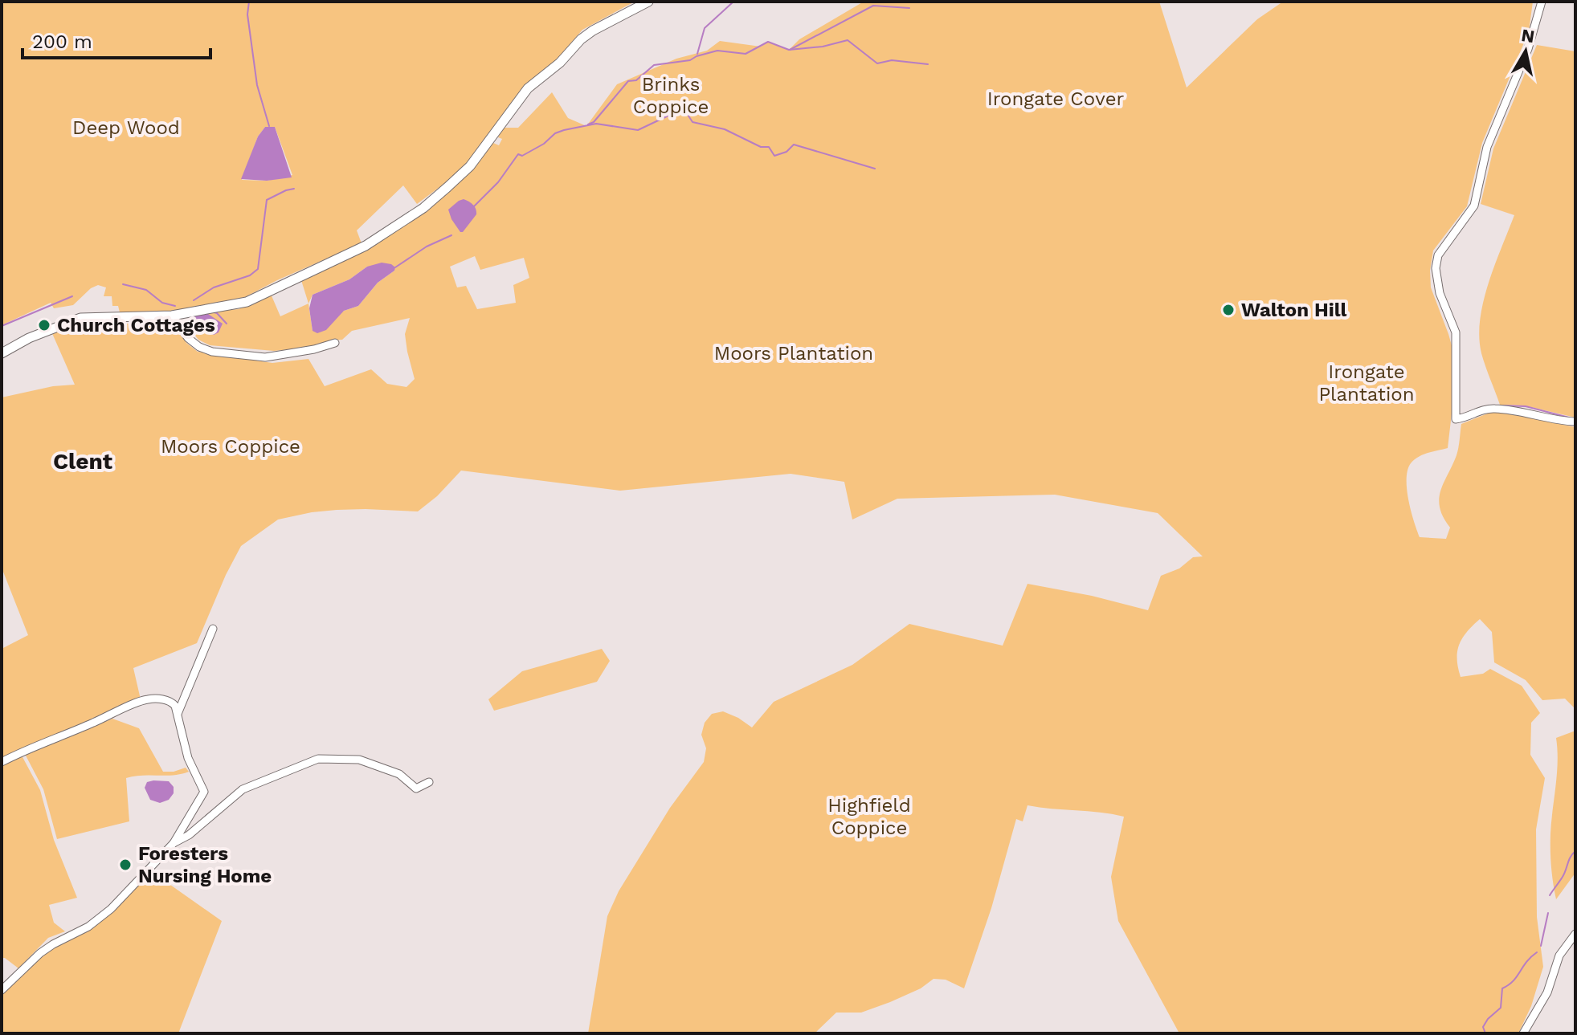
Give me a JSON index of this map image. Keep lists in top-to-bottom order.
{
  "districts": ["Clent"],
  "parks": [
    "Brinks Coppice",
    "Irongate Cover",
    "Deep Wood",
    "Moors Plantation",
    "Irongate Plantation",
    "Moors Coppice",
    "Highfield Coppice"
  ],
  "places": ["Walton Hill", "Church Cottages", "Foresters Nursing Home"],
  "scale_bar": "200 m",
  "north": "top"
}
